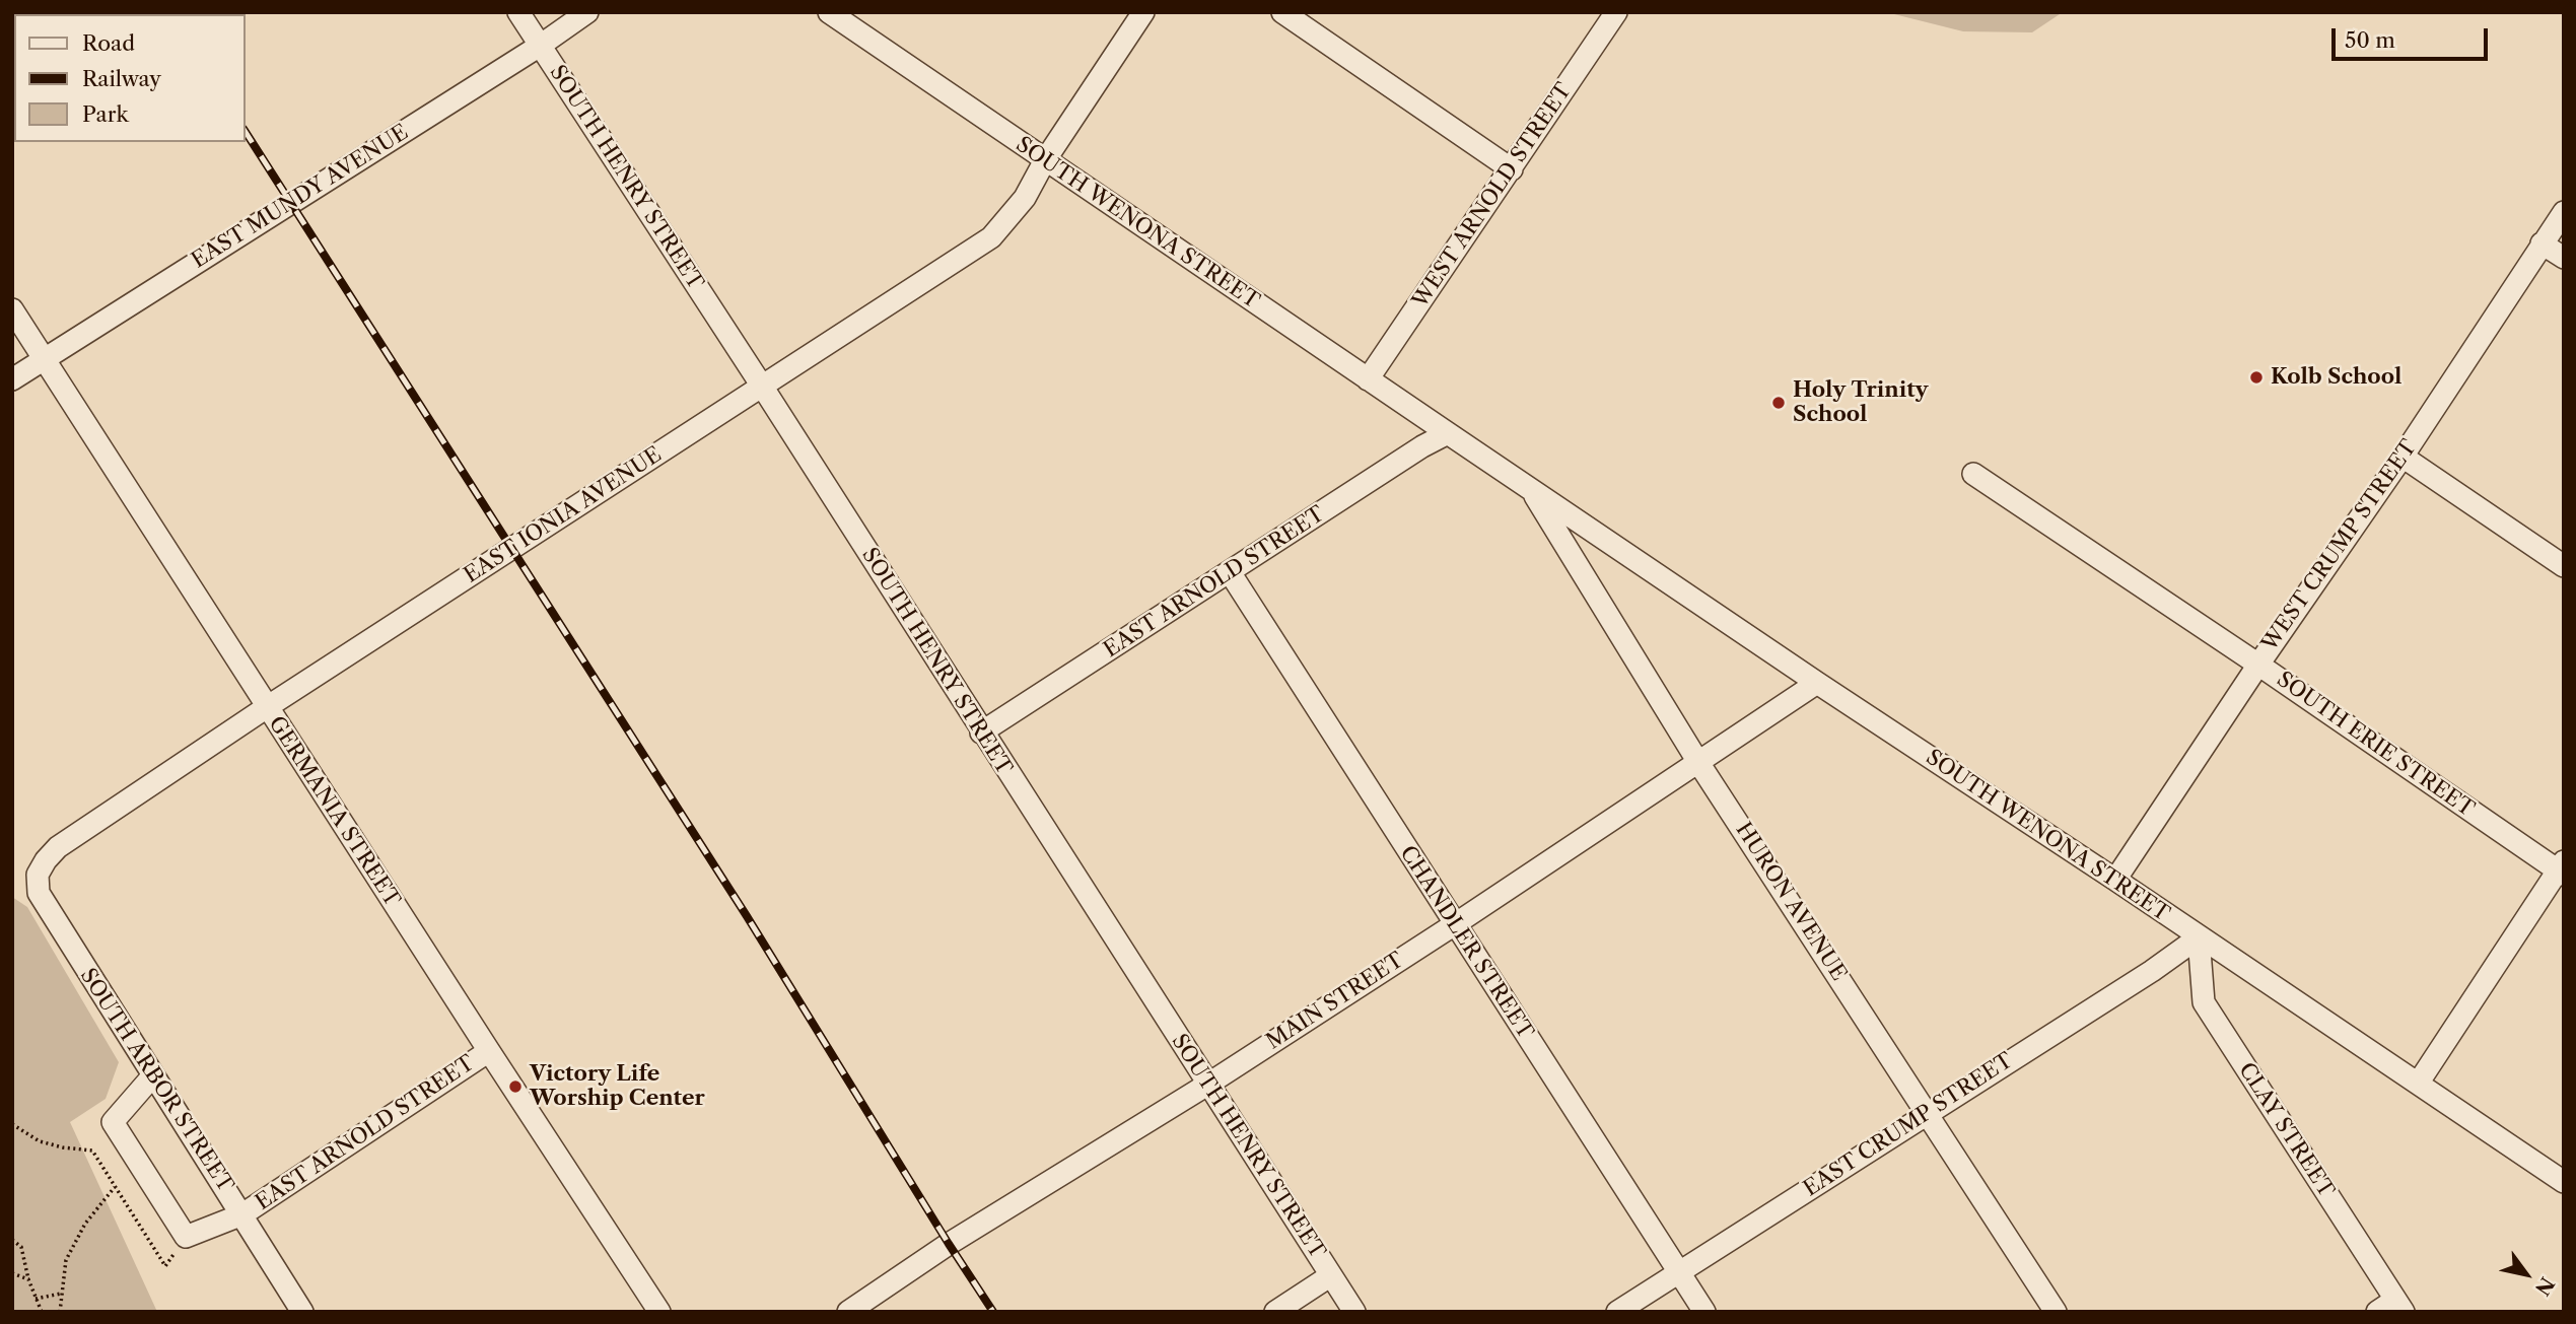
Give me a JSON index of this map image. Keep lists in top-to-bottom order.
{
  "streets": {
    "street": [
      "SOUTH HENRY STREET",
      "WEST ARNOLD STREET",
      "EAST MUNDY AVENUE",
      "SOUTH WENONA STREET",
      "EAST IONIA AVENUE",
      "WEST CRUMP STREET",
      "EAST ARNOLD STREET",
      "SOUTH ERIE STREET",
      "GERMANIA STREET",
      "HURON AVENUE",
      "CHANDLER STREET",
      "MAIN STREET",
      "SOUTH ARBOR STREET",
      "EAST CRUMP STREET",
      "CLAY STREET"
    ]
  },
  "crossings": [
    ["SOUTH HENRY STREET", "EAST MUNDY AVENUE"],
    ["SOUTH HENRY STREET", "EAST IONIA AVENUE"],
    ["SOUTH HENRY STREET", "EAST ARNOLD STREET"],
    ["SOUTH HENRY STREET", "MAIN STREET"],
    ["WEST ARNOLD STREET", "SOUTH WENONA STREET"],
    ["EAST MUNDY AVENUE", "GERMANIA STREET"],
    ["SOUTH WENONA STREET", "EAST IONIA AVENUE"],
    ["SOUTH WENONA STREET", "WEST CRUMP STREET"],
    ["SOUTH WENONA STREET", "EAST ARNOLD STREET"],
    ["SOUTH WENONA STREET", "HURON AVENUE"],
    ["SOUTH WENONA STREET", "MAIN STREET"],
    ["SOUTH WENONA STREET", "EAST CRUMP STREET"],
    ["SOUTH WENONA STREET", "CLAY STREET"],
    ["EAST IONIA AVENUE", "GERMANIA STREET"],
    ["EAST IONIA AVENUE", "SOUTH ARBOR STREET"],
    ["WEST CRUMP STREET", "SOUTH ERIE STREET"],
    ["EAST ARNOLD STREET", "GERMANIA STREET"],
    ["EAST ARNOLD STREET", "CHANDLER STREET"],
    ["EAST ARNOLD STREET", "SOUTH ARBOR STREET"],
    ["HURON AVENUE", "MAIN STREET"],
    ["HURON AVENUE", "EAST CRUMP STREET"],
    ["CHANDLER STREET", "MAIN STREET"],
    ["CHANDLER STREET", "EAST CRUMP STREET"],
    ["EAST CRUMP STREET", "CLAY STREET"]
  ],
  "places": ["Kolb School", "Holy Trinity School", "Victory Life Worship Center"],
  "legend": ["Road", "Railway", "Park"],
  "scale_bar": "50 m",
  "north": "bottom right"
}
